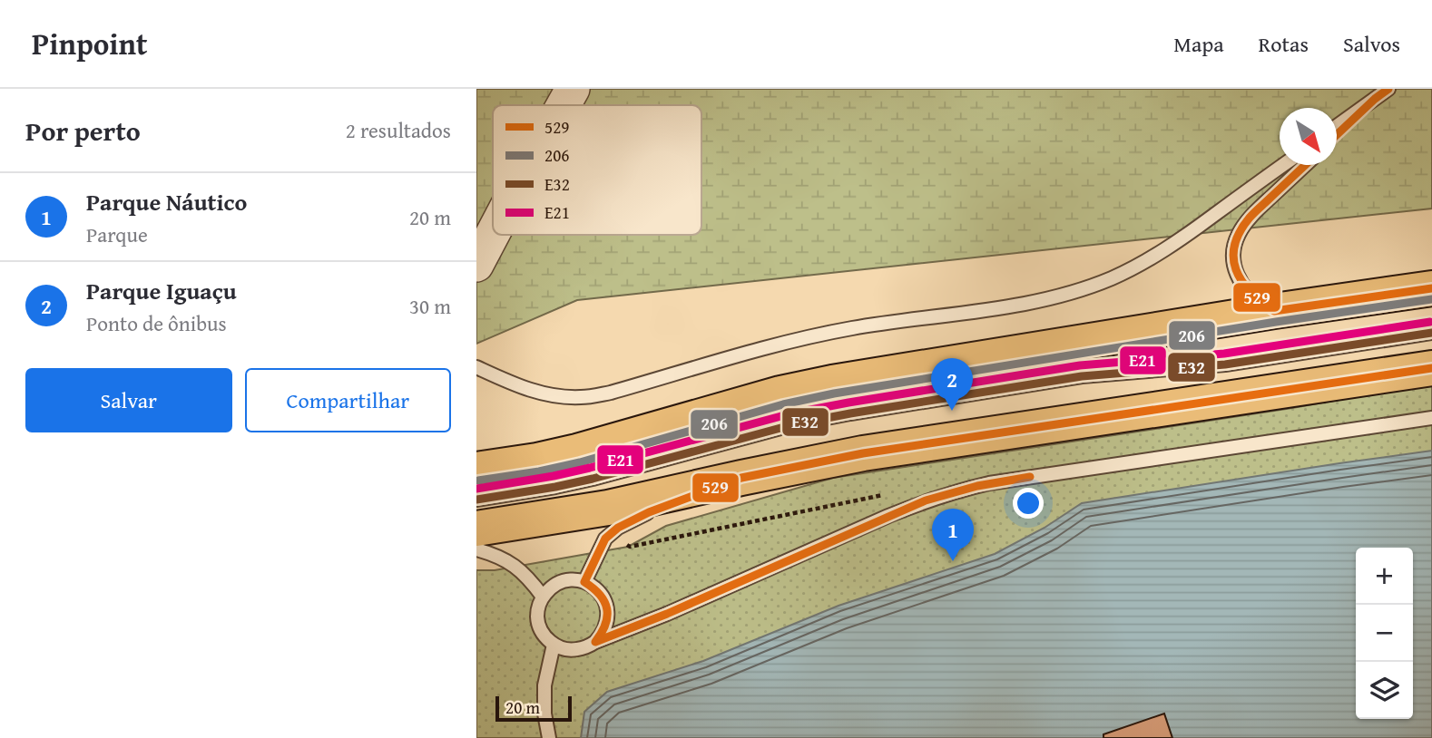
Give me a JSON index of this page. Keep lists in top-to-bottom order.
{
  "lines": [
    "transit line 529",
    "transit line 206",
    "transit line E21",
    "transit line E32"
  ],
  "legend": [
    "529",
    "206",
    "E32",
    "E21"
  ],
  "scale_bar": "20 m",
  "north": "bottom right",
  "page": {
    "header": "Pinpoint",
    "nav": ["Mapa", "Rotas", "Salvos"],
    "heading": ["Por perto", "2 resultados"],
    "list": [
      {
        "mark": "1",
        "name": "Parque Náutico",
        "note": "Parque",
        "value": "20 m"
      },
      {
        "mark": "2",
        "name": "Parque Iguaçu",
        "note": "Ponto de ônibus",
        "value": "30 m"
      }
    ],
    "buttons": ["Salvar", "Compartilhar"],
    "pins": ["2", "1"],
    "map_buttons": ["+", "−"],
    "scale": "20 m"
  }
}
